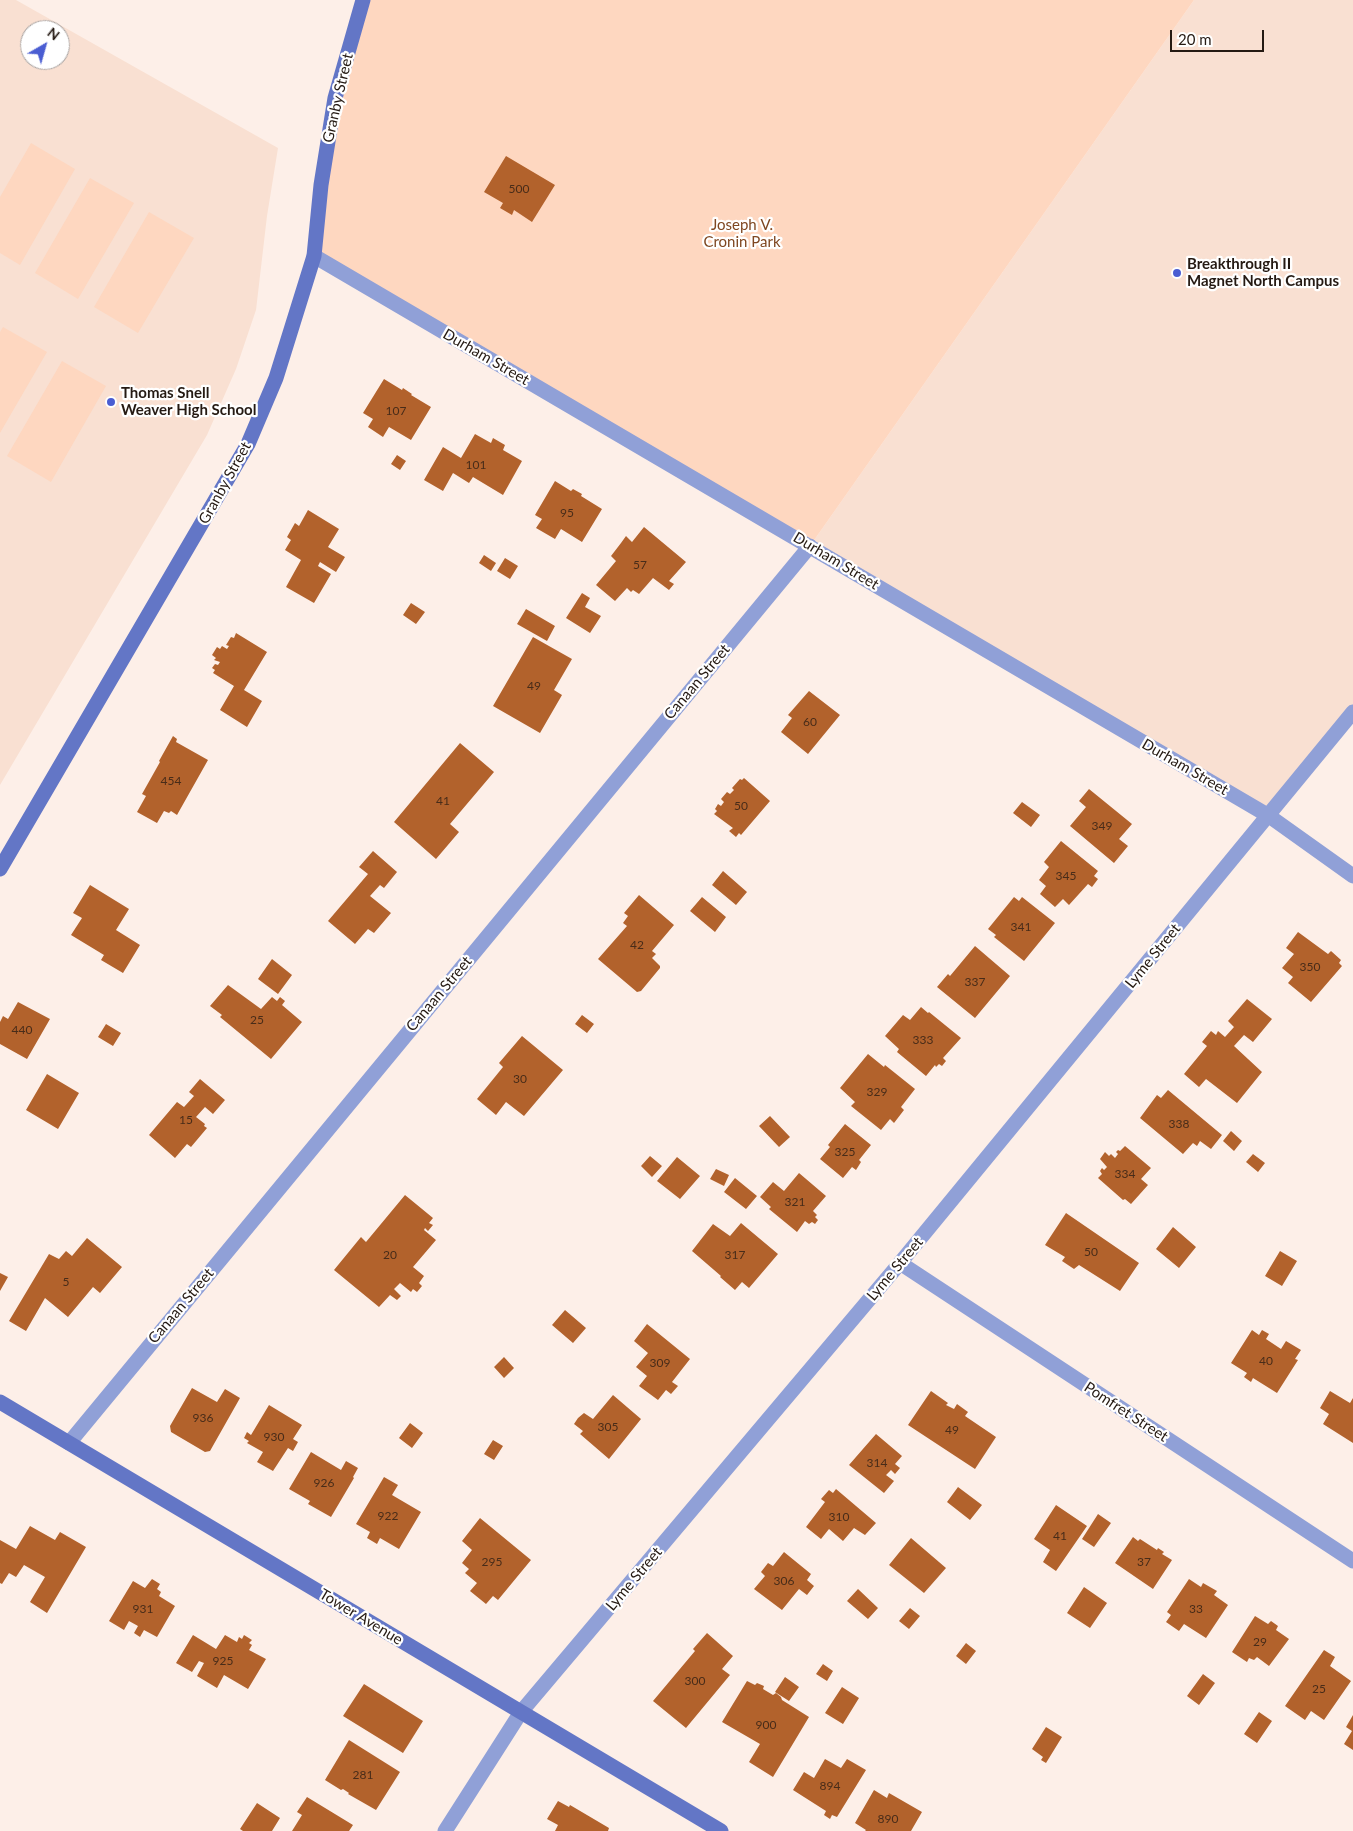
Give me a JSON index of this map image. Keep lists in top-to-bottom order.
{
  "streets": {
    "main road": ["Granby Street", "Tower Avenue"],
    "street": [
      "Durham Street",
      "Canaan Street",
      "Lyme Street",
      "Pomfret Street"
    ]
  },
  "crossings": [
    ["Granby Street", "Durham Street"],
    ["Durham Street", "Canaan Street"],
    ["Durham Street", "Lyme Street"],
    ["Canaan Street", "Tower Avenue"],
    ["Lyme Street", "Pomfret Street"],
    ["Lyme Street", "Tower Avenue"]
  ],
  "parks": ["Joseph V. Cronin Park"],
  "places": ["Breakthrough II Magnet North Campus", "Thomas Snell Weaver High School"],
  "house_numbers": [
    "500",
    "107",
    "101",
    "95",
    "57",
    "49",
    "60",
    "454",
    "41",
    "50",
    "349",
    "345",
    "341",
    "42",
    "350",
    "337",
    "25",
    "440",
    "333",
    "30",
    "329",
    "15",
    "338",
    "325",
    "334",
    "321",
    "50",
    "20",
    "317",
    "5",
    "40",
    "309",
    "936",
    "305",
    "49",
    "930",
    "314",
    "926",
    "922",
    "310",
    "41",
    "295",
    "37",
    "306",
    "931",
    "33",
    "29",
    "925",
    "300",
    "25",
    "900",
    "281",
    "894",
    "890"
  ],
  "scale_bar": "20 m",
  "north": "top right"
}
